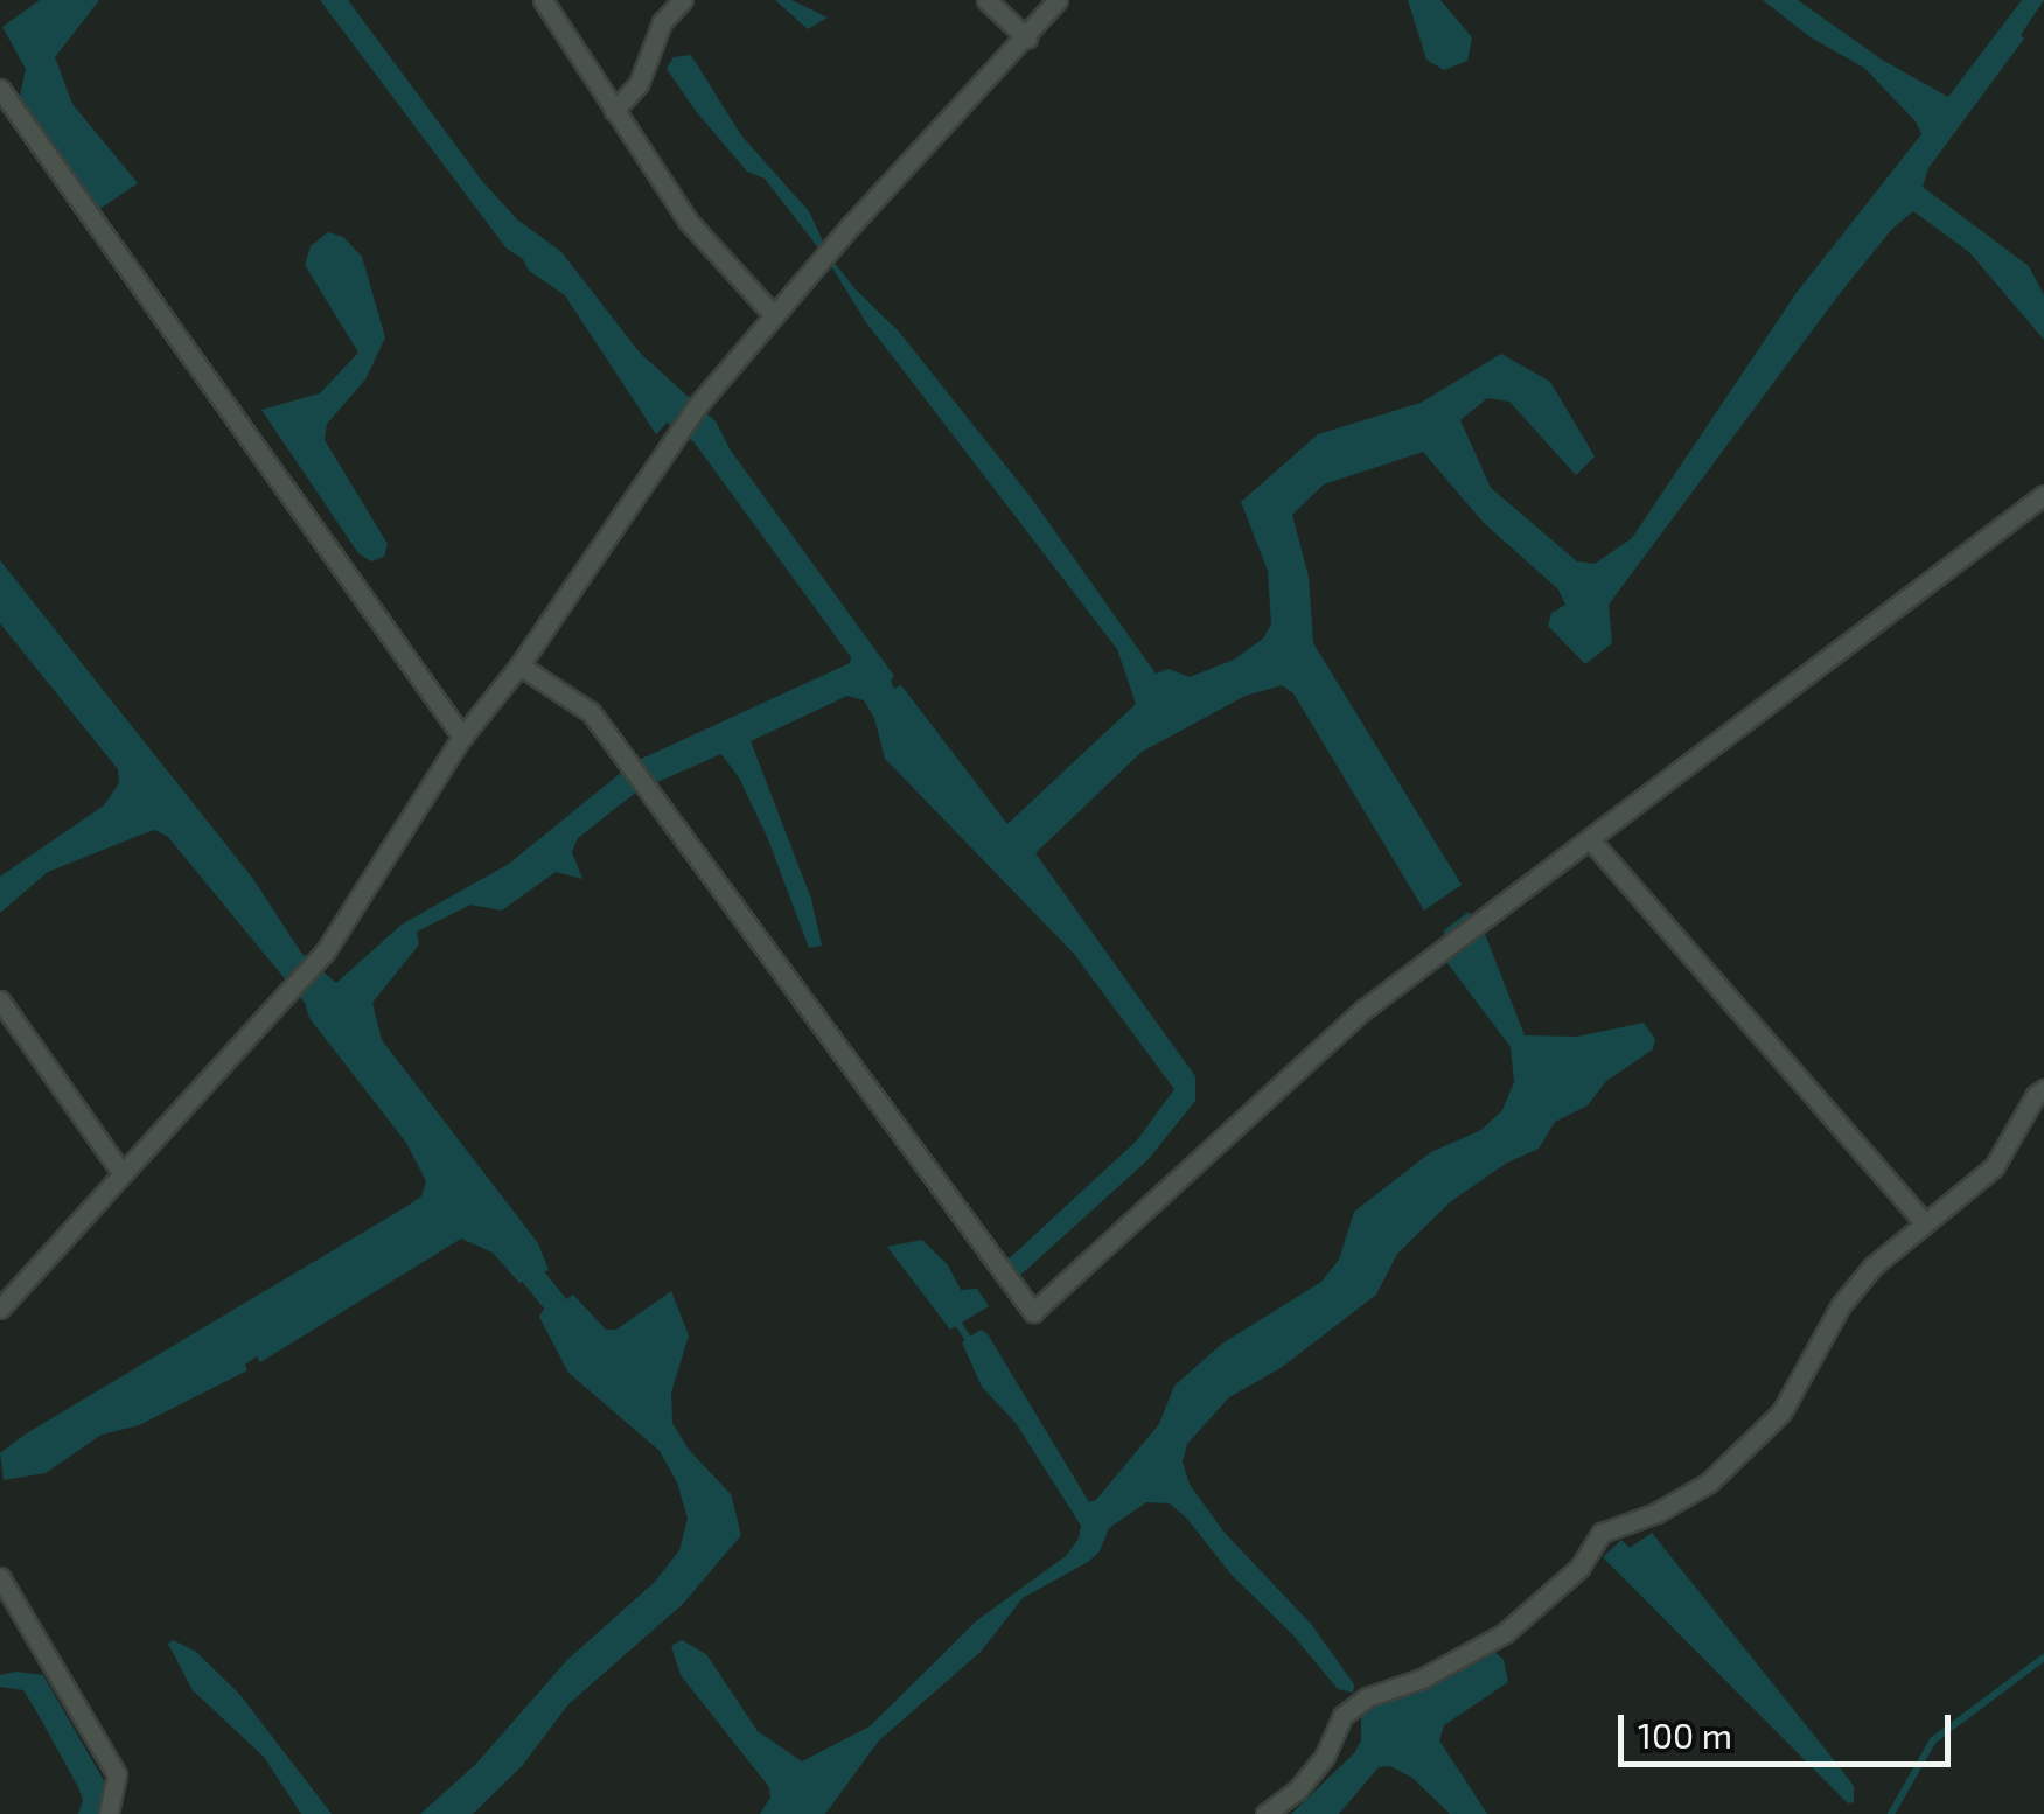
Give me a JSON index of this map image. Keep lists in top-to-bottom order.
{
  "scale_bar": "100 m"
}
